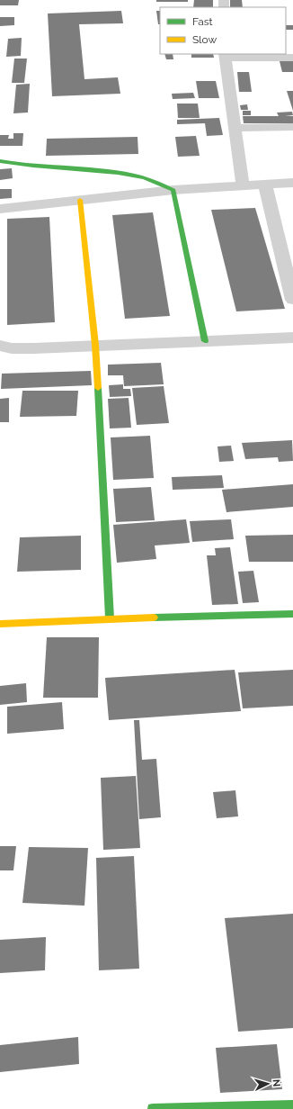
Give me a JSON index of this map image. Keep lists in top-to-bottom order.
{
  "legend": ["Fast", "Slow"],
  "north": "right"
}
